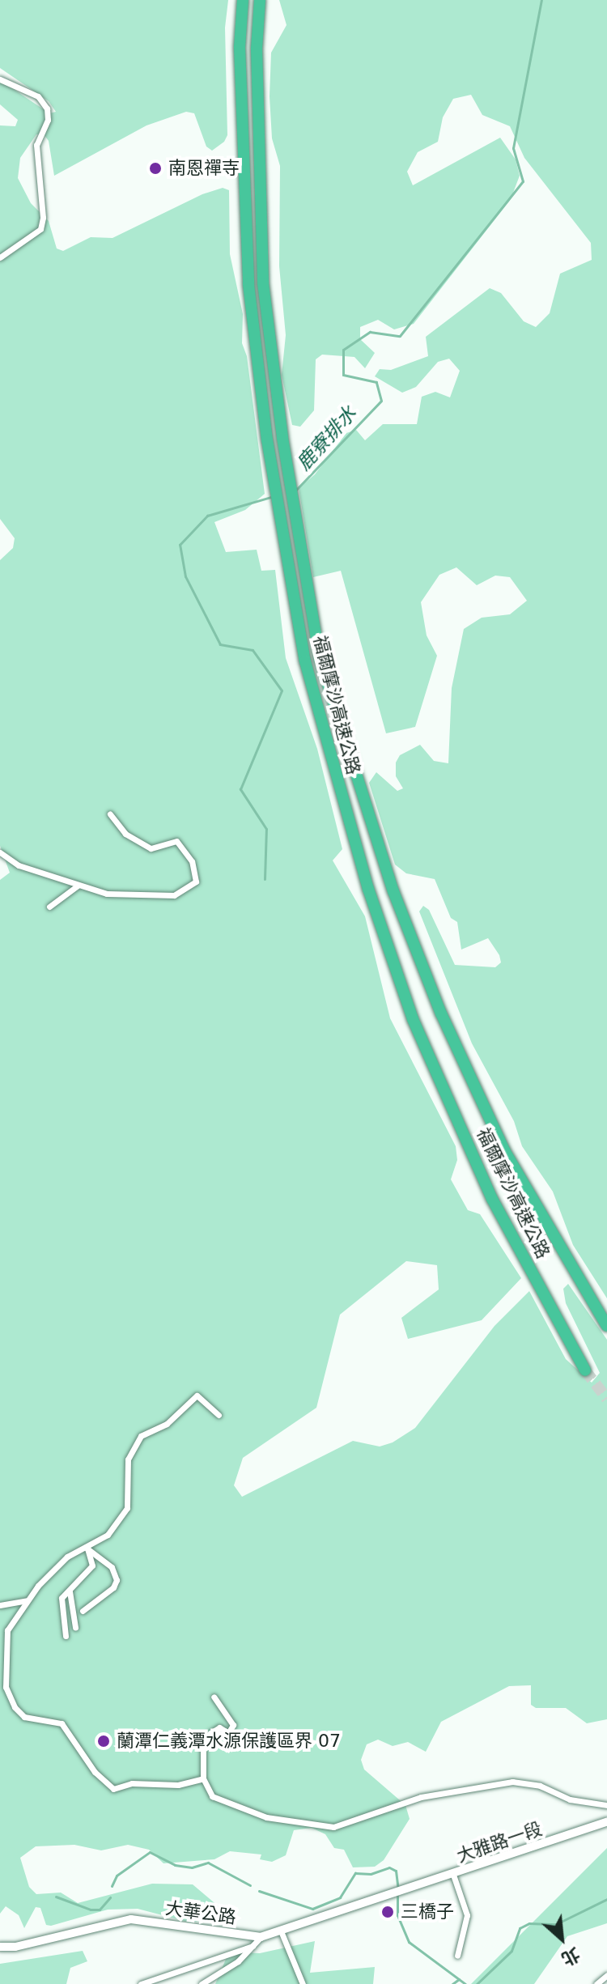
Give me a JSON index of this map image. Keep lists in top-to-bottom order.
{
  "streets": {
    "highway": ["福爾摩沙高速公路"],
    "main road": ["大雅路一段", "大華公路"]
  },
  "crossings": [
    ["大雅路一段", "大華公路"]
  ],
  "water": ["鹿寮排水"],
  "places": ["南恩禪寺", "蘭潭仁義潭水源保護區界 07", "三橋子"],
  "north": "bottom right"
}
